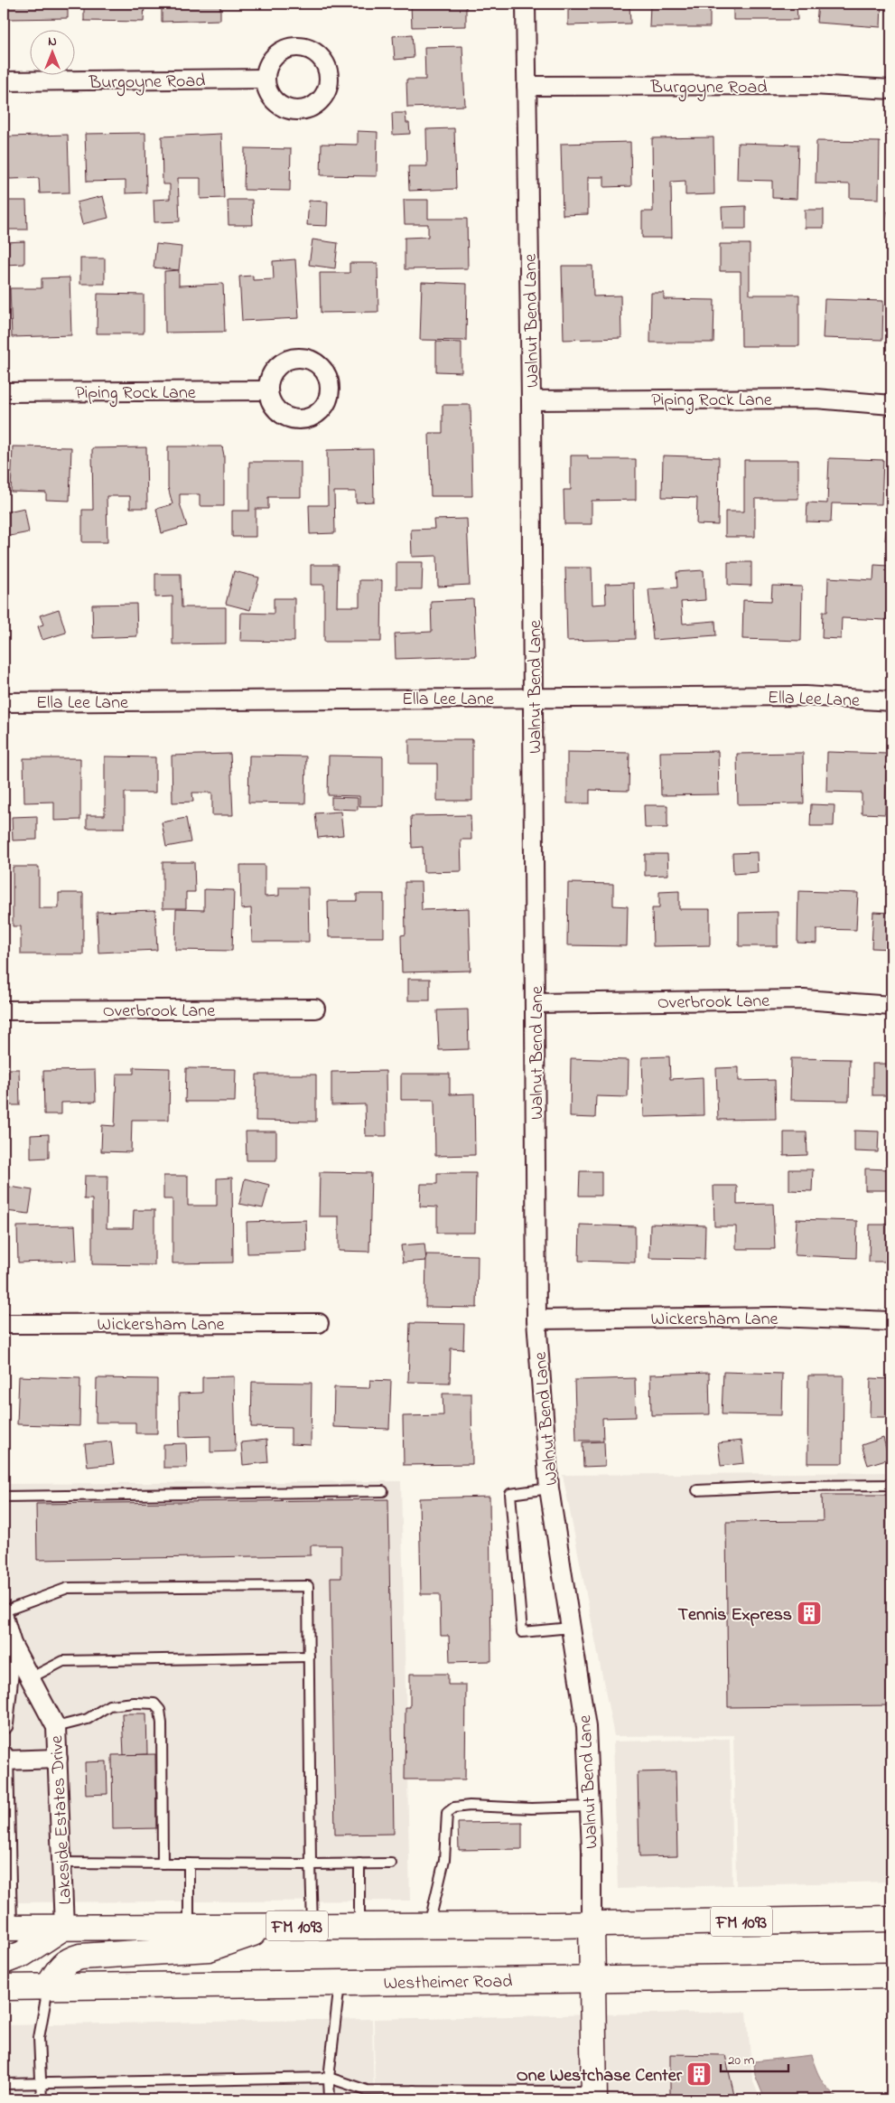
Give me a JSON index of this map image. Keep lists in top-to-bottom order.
{
  "streets": {
    "main road": ["Walnut Bend Lane", "FM 1093", "Westheimer Road"],
    "street": [
      "Burgoyne Road",
      "Piping Rock Lane",
      "Ella Lee Lane",
      "Overbrook Lane",
      "Wickersham Lane",
      "Lakeside Estates Drive"
    ]
  },
  "crossings": [
    ["Burgoyne Road", "Walnut Bend Lane"],
    ["Walnut Bend Lane", "Piping Rock Lane"],
    ["Walnut Bend Lane", "Ella Lee Lane"],
    ["Walnut Bend Lane", "Overbrook Lane"],
    ["Walnut Bend Lane", "Wickersham Lane"],
    ["Walnut Bend Lane", "FM 1093"],
    ["Walnut Bend Lane", "Westheimer Road"],
    ["Lakeside Estates Drive", "FM 1093"]
  ],
  "places": {
    "building": ["Tennis Express", "One Westchase Center"]
  },
  "scale_bar": "20 m",
  "north": "top"
}
